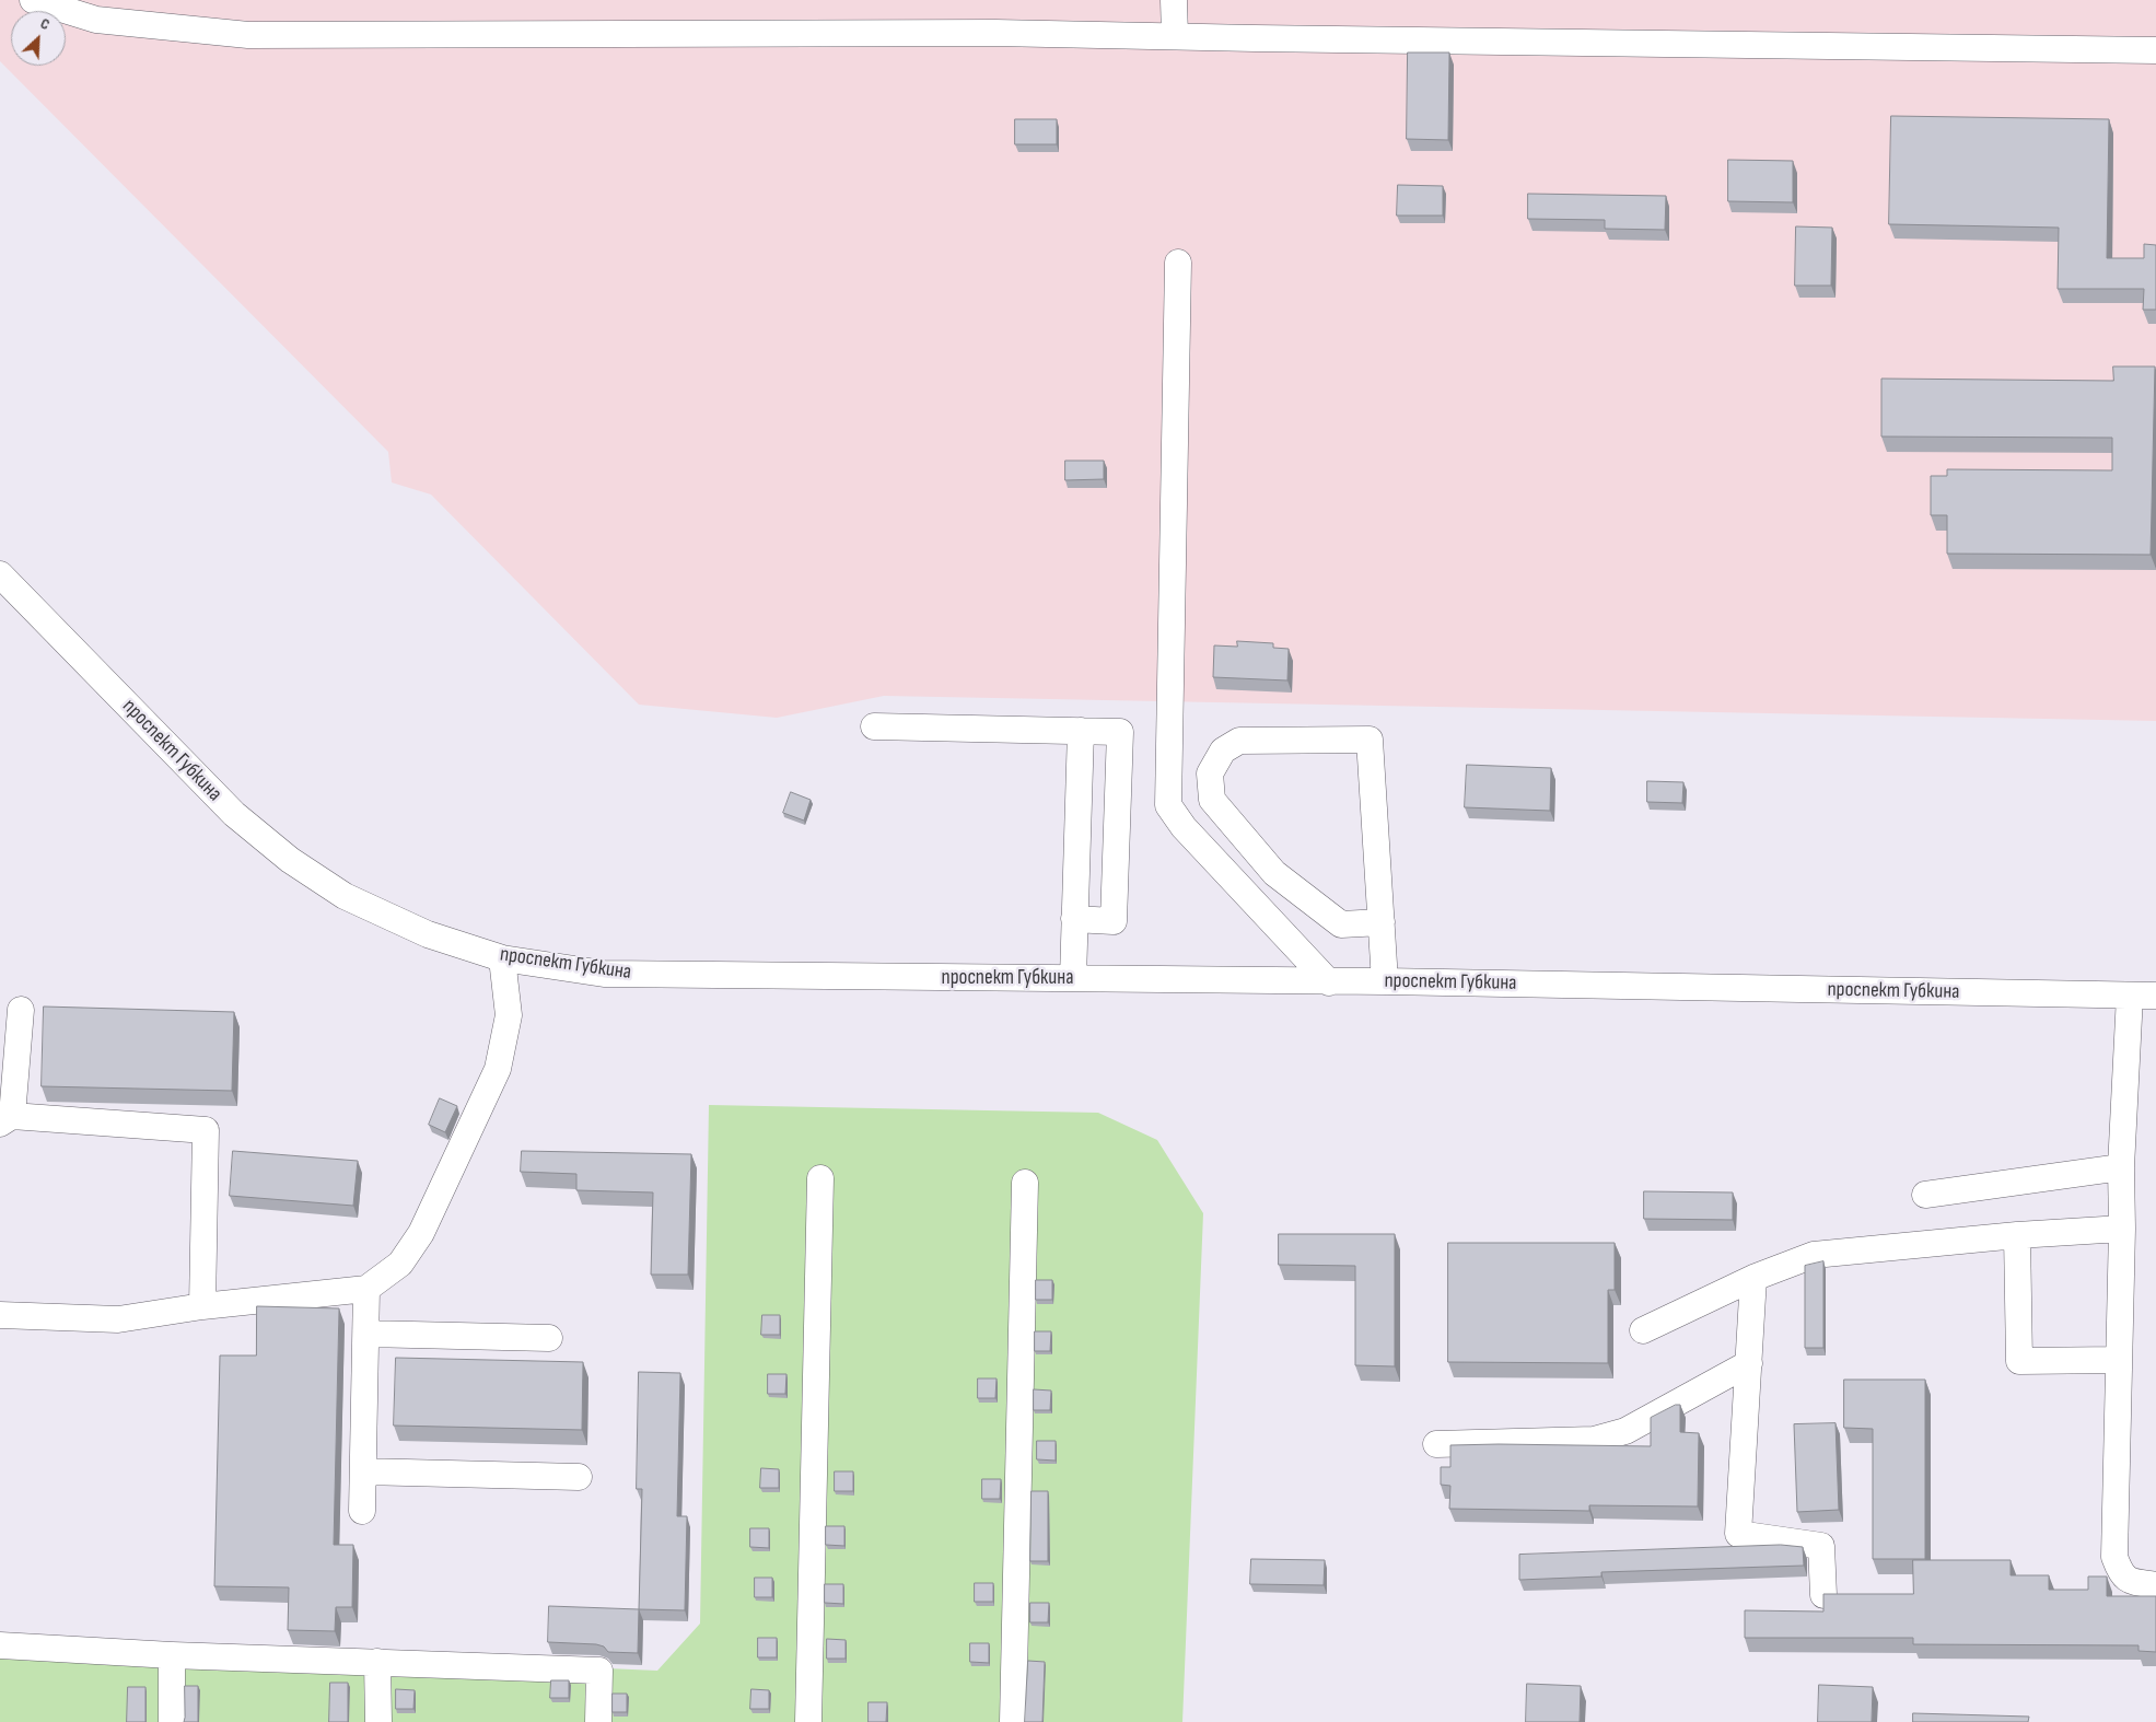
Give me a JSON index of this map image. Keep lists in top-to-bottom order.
{
  "streets": {
    "street": ["проспект Губкина"]
  },
  "north": "top right"
}
